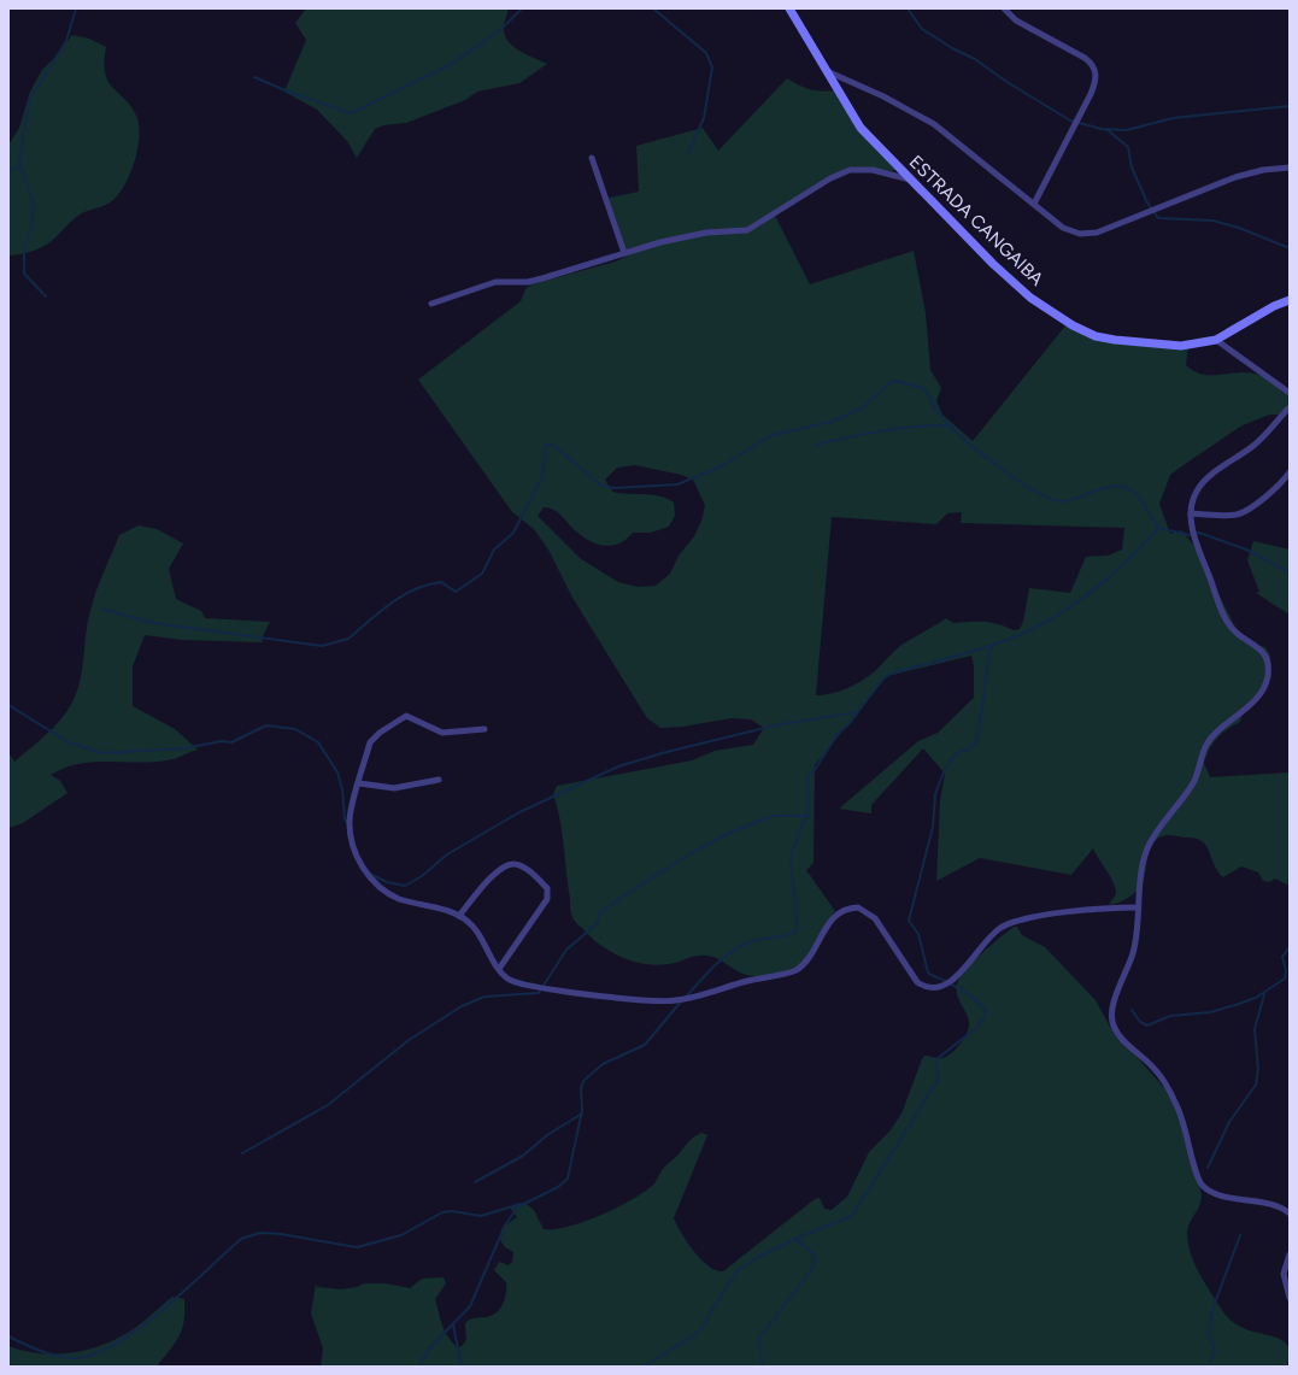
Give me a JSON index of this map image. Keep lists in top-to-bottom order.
{
  "streets": {
    "street": ["ESTRADA CANGAIBA"]
  }
}
